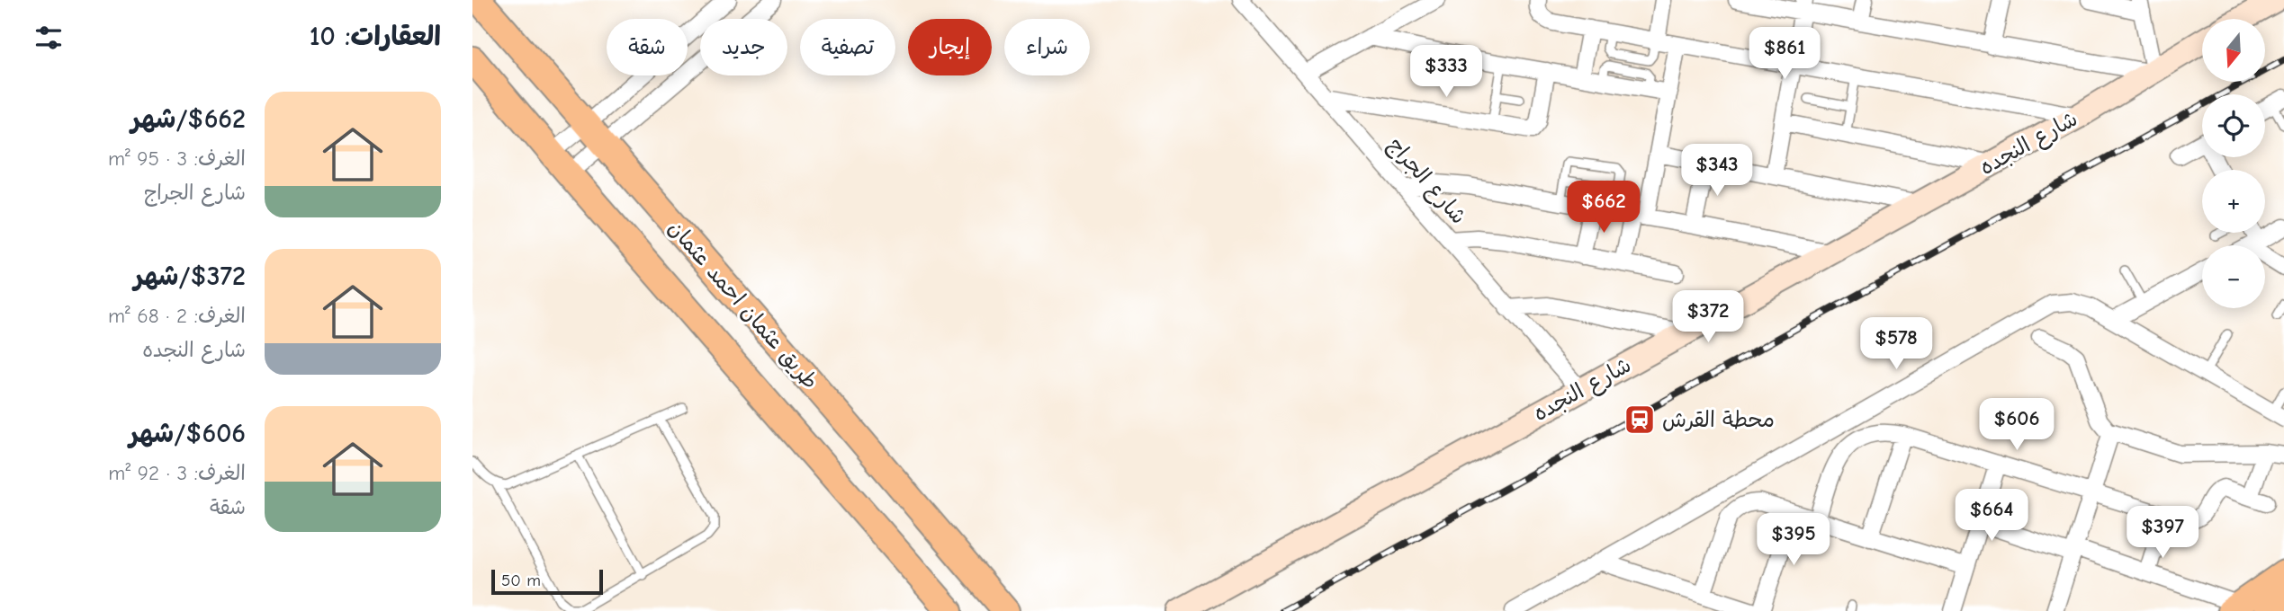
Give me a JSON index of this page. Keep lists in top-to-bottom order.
{
  "streets": {
    "main road": ["طريق عثمان احمد عثمان"],
    "street": ["شارع النجده", "شارع الجراج"]
  },
  "crossings": [
    ["شارع النجده", "شارع الجراج"]
  ],
  "places": {
    "station": ["محطة القرش"]
  },
  "scale_bar": "50 m",
  "north": "bottom",
  "page": {
    "heading": "العقارات: 10",
    "map_buttons": ["+", "−"],
    "chip": [
      "شراء",
      "إيجار",
      "تصفية",
      "جديد",
      "شقة"
    ],
    "price": [
      "$861",
      "$333",
      "$343",
      "$662",
      "$372",
      "$578",
      "$606",
      "$664",
      "$397",
      "$395"
    ],
    "list": [
      {
        "name": "$662/شهر",
        "note": "الغرف: 3 · 95 m² · شارع الجراج"
      },
      {
        "name": "$372/شهر",
        "note": "الغرف: 2 · 68 m² · شارع النجده"
      },
      {
        "name": "$606/شهر",
        "note": "الغرف: 3 · 92 m² · شقة"
      }
    ],
    "scale": "50 m"
  }
}
